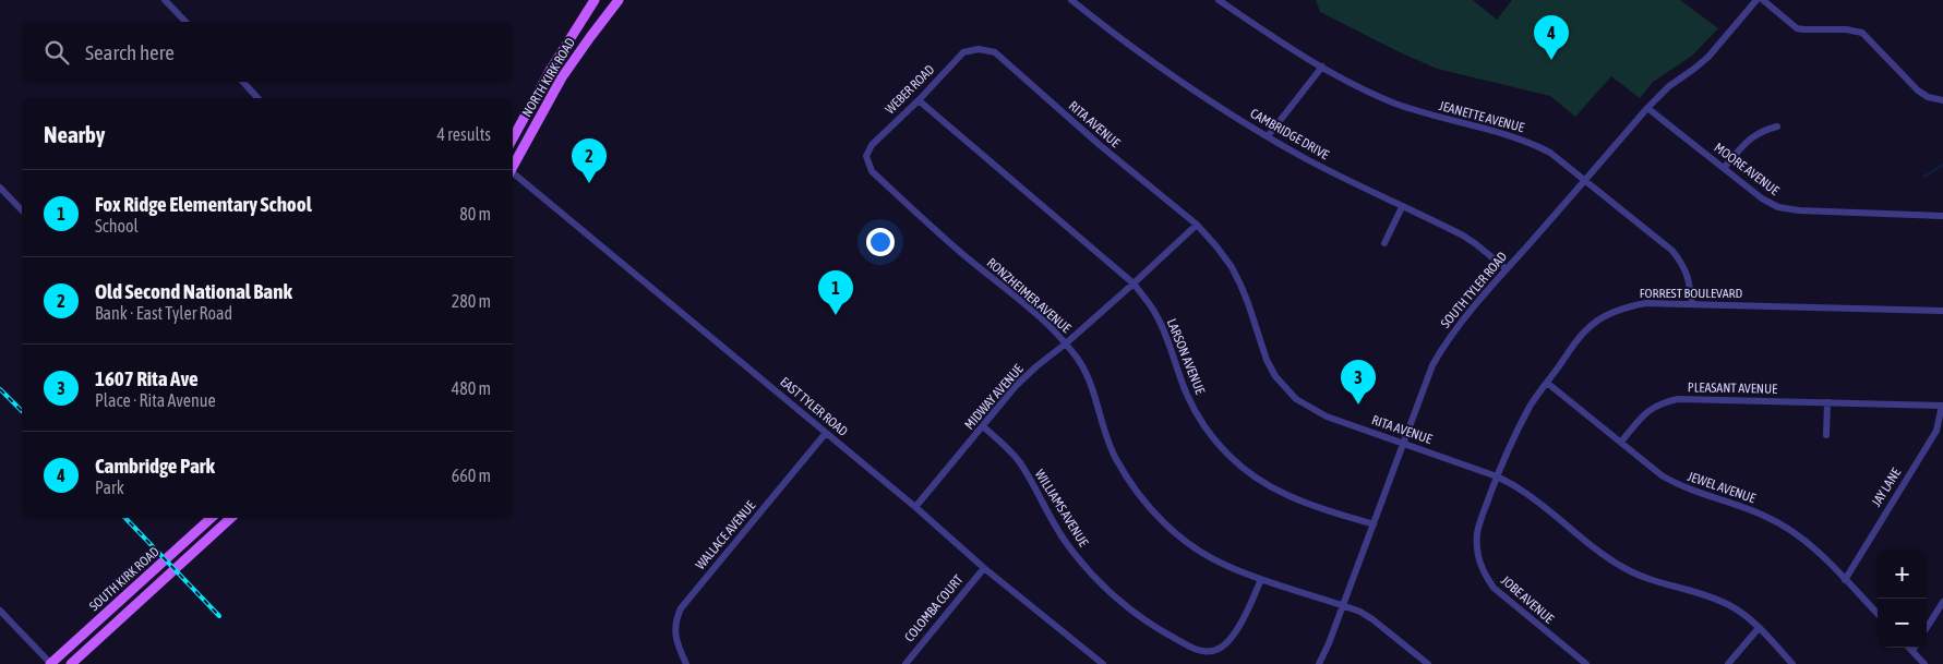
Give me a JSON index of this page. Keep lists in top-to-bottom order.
{
  "streets": {
    "main road": ["NORTH KIRK ROAD", "SOUTH KIRK ROAD"],
    "street": [
      "WEBER ROAD",
      "JEANETTE AVENUE",
      "RITA AVENUE",
      "CAMBRIDGE DRIVE",
      "MOORE AVENUE",
      "SOUTH TYLER ROAD",
      "FORREST BOULEVARD",
      "RONZHEIMER AVENUE",
      "LARSON AVENUE",
      "PLEASANT AVENUE",
      "MIDWAY AVENUE",
      "EAST TYLER ROAD",
      "JEWEL AVENUE",
      "JAY LANE",
      "WILLIAMS AVENUE",
      "WALLACE AVENUE",
      "JOBE AVENUE",
      "COLOMBA COURT"
    ]
  },
  "crossings": [
    ["WEBER ROAD", "RITA AVENUE"],
    ["WEBER ROAD", "RONZHEIMER AVENUE"],
    ["WEBER ROAD", "LARSON AVENUE"],
    ["JEANETTE AVENUE", "SOUTH TYLER ROAD"],
    ["JEANETTE AVENUE", "FORREST BOULEVARD"],
    ["RITA AVENUE", "SOUTH TYLER ROAD"],
    ["RITA AVENUE", "FORREST BOULEVARD"],
    ["RITA AVENUE", "MIDWAY AVENUE"],
    ["RITA AVENUE", "JOBE AVENUE"],
    ["CAMBRIDGE DRIVE", "SOUTH TYLER ROAD"],
    ["MOORE AVENUE", "SOUTH TYLER ROAD"],
    ["SOUTH TYLER ROAD", "RONZHEIMER AVENUE"],
    ["SOUTH TYLER ROAD", "LARSON AVENUE"],
    ["FORREST BOULEVARD", "JEWEL AVENUE"],
    ["FORREST BOULEVARD", "JOBE AVENUE"],
    ["RONZHEIMER AVENUE", "MIDWAY AVENUE"],
    ["RONZHEIMER AVENUE", "WILLIAMS AVENUE"],
    ["LARSON AVENUE", "MIDWAY AVENUE"],
    ["PLEASANT AVENUE", "JEWEL AVENUE"],
    ["PLEASANT AVENUE", "JAY LANE"],
    ["MIDWAY AVENUE", "EAST TYLER ROAD"],
    ["MIDWAY AVENUE", "WILLIAMS AVENUE"],
    ["EAST TYLER ROAD", "WALLACE AVENUE"],
    ["EAST TYLER ROAD", "COLOMBA COURT"],
    ["JEWEL AVENUE", "JAY LANE"]
  ],
  "page": {
    "pins": [
      "4",
      "2",
      "1",
      "3"
    ],
    "search": "Search here",
    "heading": ["Nearby", "4 results"],
    "list": [
      {
        "mark": "1",
        "name": "Fox Ridge Elementary School",
        "note": "School",
        "value": "80 m"
      },
      {
        "mark": "2",
        "name": "Old Second National Bank",
        "note": "Bank · East Tyler Road",
        "value": "280 m"
      },
      {
        "mark": "3",
        "name": "1607 Rita Ave",
        "note": "Place · Rita Avenue",
        "value": "480 m"
      },
      {
        "mark": "4",
        "name": "Cambridge Park",
        "note": "Park",
        "value": "660 m"
      }
    ],
    "map_buttons": ["+", "−"]
  }
}
